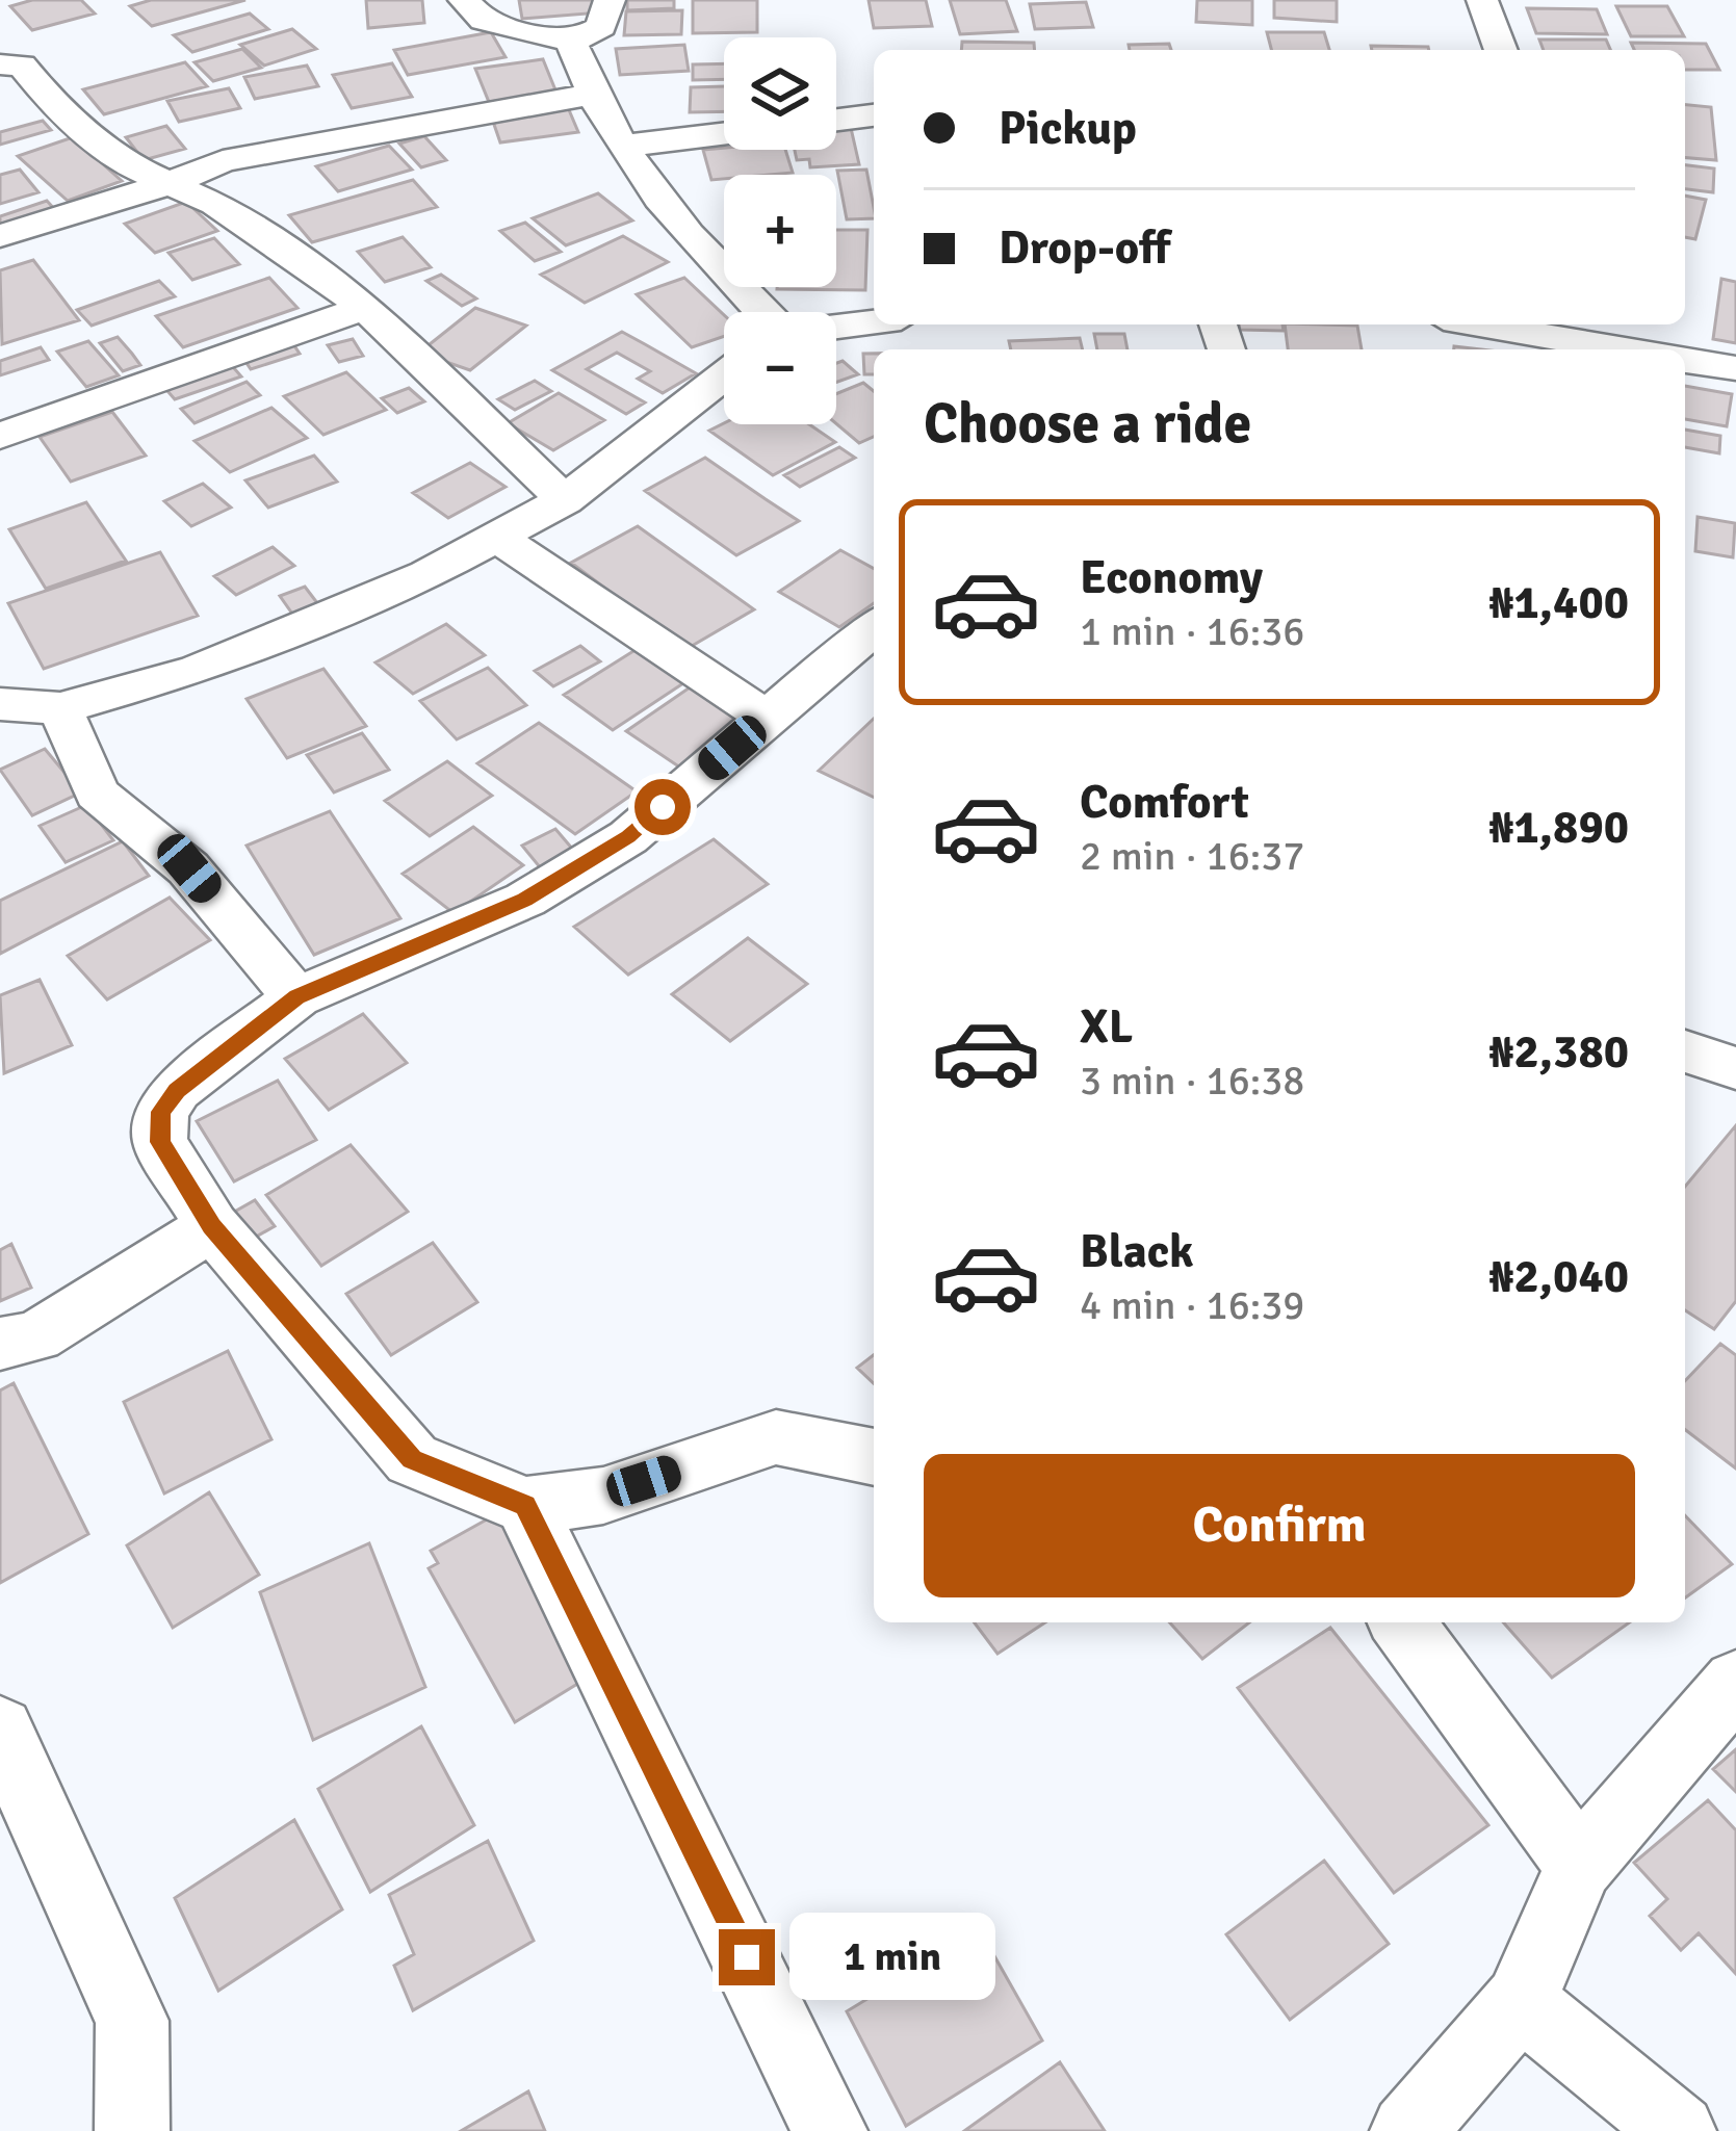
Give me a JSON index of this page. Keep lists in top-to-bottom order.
{
  "page": {
    "map_buttons": ["+", "−"],
    "banner": ["Pickup", "Drop-off"],
    "heading": "Choose a ride",
    "list": [
      {
        "name": "Economy",
        "note": "1 min · 16:36",
        "value": "₦1,400"
      },
      {
        "name": "Comfort",
        "note": "2 min · 16:37",
        "value": "₦1,890"
      },
      {
        "name": "XL",
        "note": "3 min · 16:38",
        "value": "₦2,380"
      },
      {
        "name": "Black",
        "note": "4 min · 16:39",
        "value": "₦2,040"
      }
    ],
    "buttons": "Confirm",
    "bubble": "1 min"
  }
}
